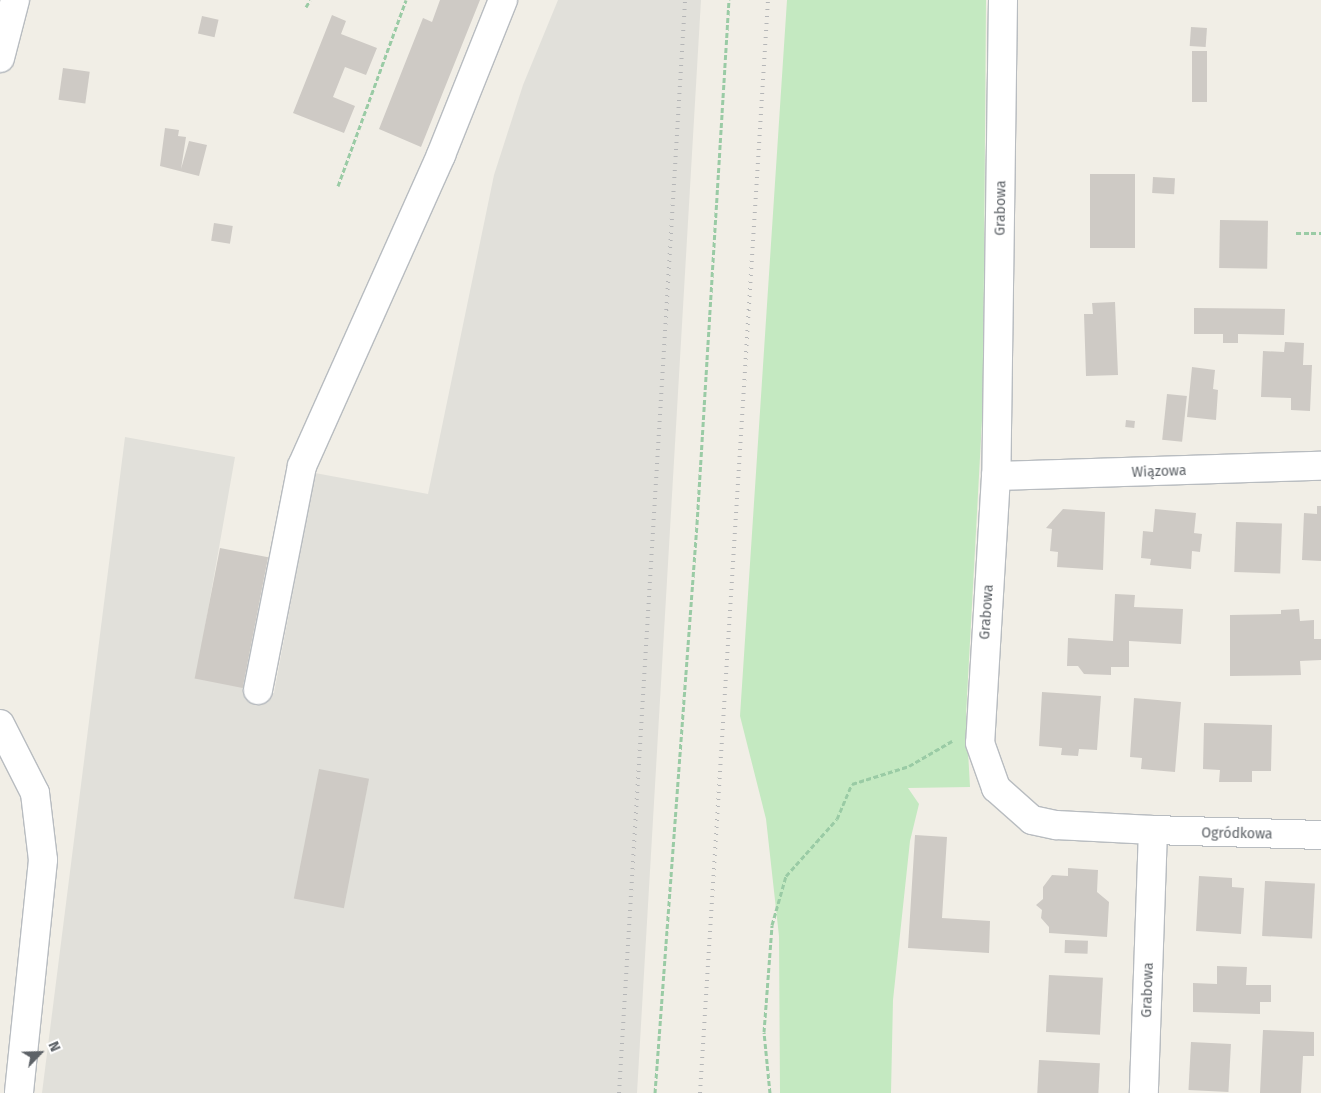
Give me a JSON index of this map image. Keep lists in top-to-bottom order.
{
  "streets": {
    "street": ["Grabowa", "Wiązowa", "Ogródkowa"]
  },
  "crossings": [
    ["Grabowa", "Wiązowa"],
    ["Grabowa", "Ogródkowa"]
  ],
  "north": "top right"
}
